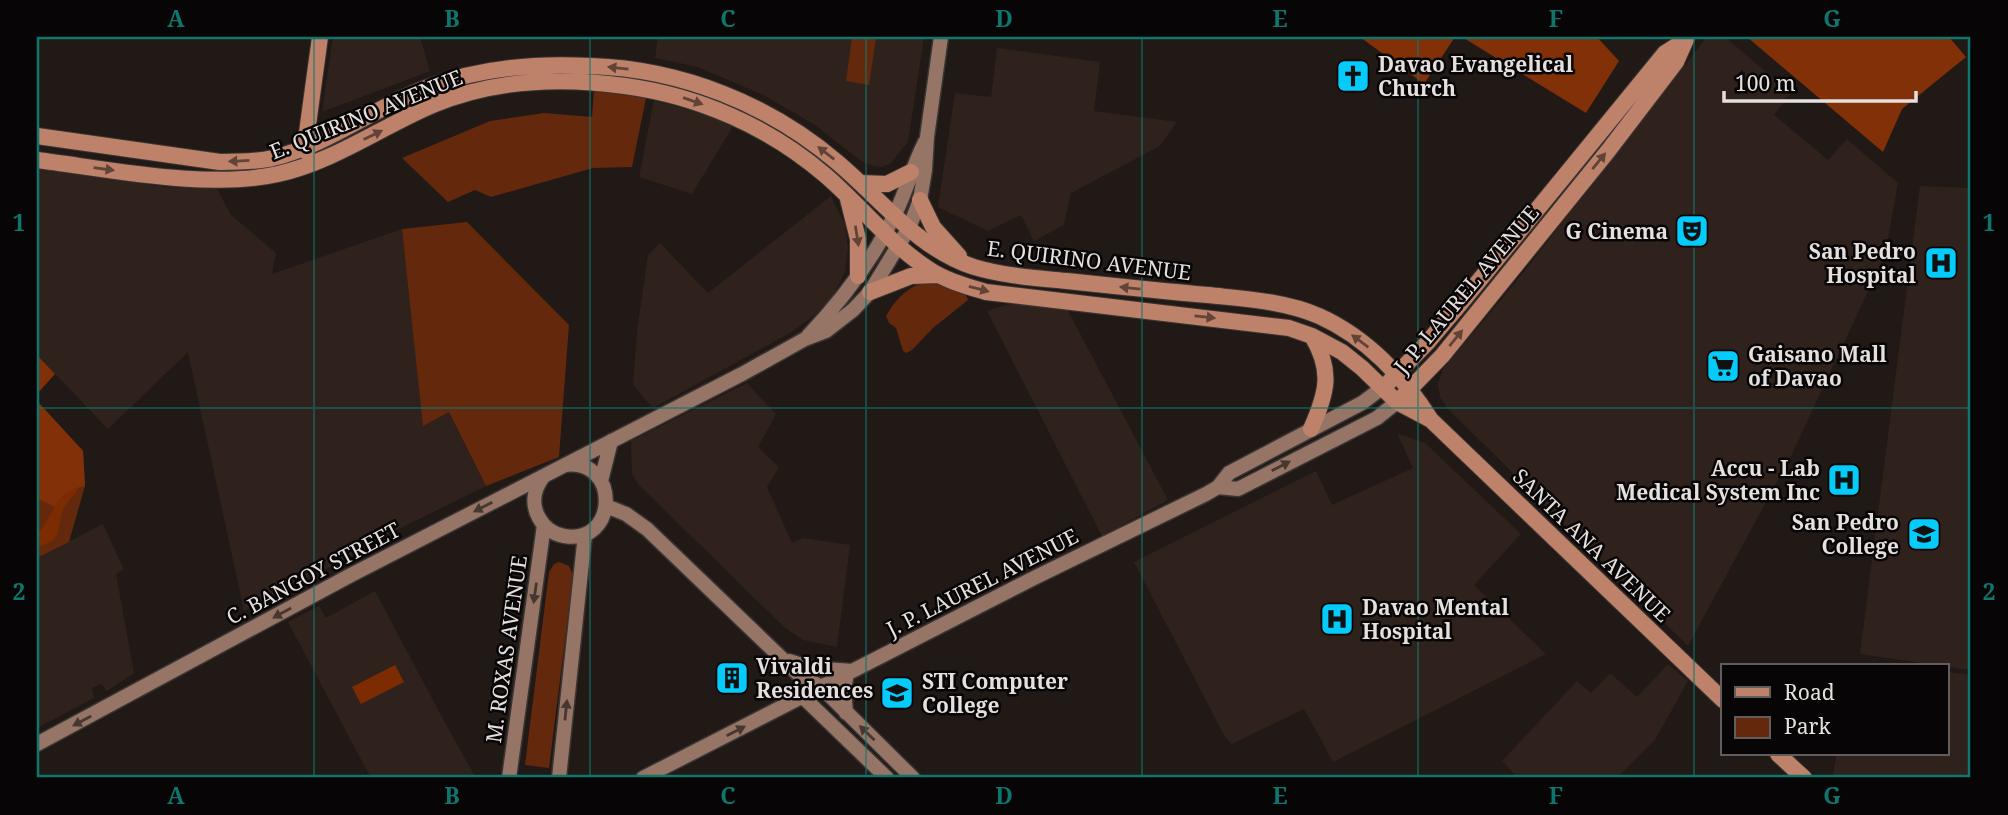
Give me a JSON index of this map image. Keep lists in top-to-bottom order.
{
  "streets": {
    "main road": [
      "E. QUIRINO AVENUE",
      "J. P. LAUREL AVENUE",
      "SANTA ANA AVENUE",
      "C. BANGOY STREET",
      "M. ROXAS AVENUE"
    ]
  },
  "crossings": [
    ["E. QUIRINO AVENUE", "J. P. LAUREL AVENUE"],
    ["E. QUIRINO AVENUE", "SANTA ANA AVENUE"],
    ["E. QUIRINO AVENUE", "C. BANGOY STREET"],
    ["J. P. LAUREL AVENUE", "SANTA ANA AVENUE"],
    ["C. BANGOY STREET", "M. ROXAS AVENUE"]
  ],
  "one_way": ["C. BANGOY STREET"],
  "places": {
    "church": ["Davao Evangelical Church"],
    "theatre": ["G Cinema"],
    "hospital": ["San Pedro Hospital", "Accu - Lab Medical System Inc", "Davao Mental Hospital"],
    "supermarket": ["Gaisano Mall of Davao"],
    "school or university": ["San Pedro College", "STI Computer College"],
    "building": ["Vivaldi Residences"]
  },
  "legend": ["Road", "Park"],
  "scale_bar": "100 m",
  "grid": {
    "columns": [
      "A",
      "B",
      "C",
      "D",
      "E",
      "F",
      "G"
    ],
    "rows": ["1", "2"]
  }
}
